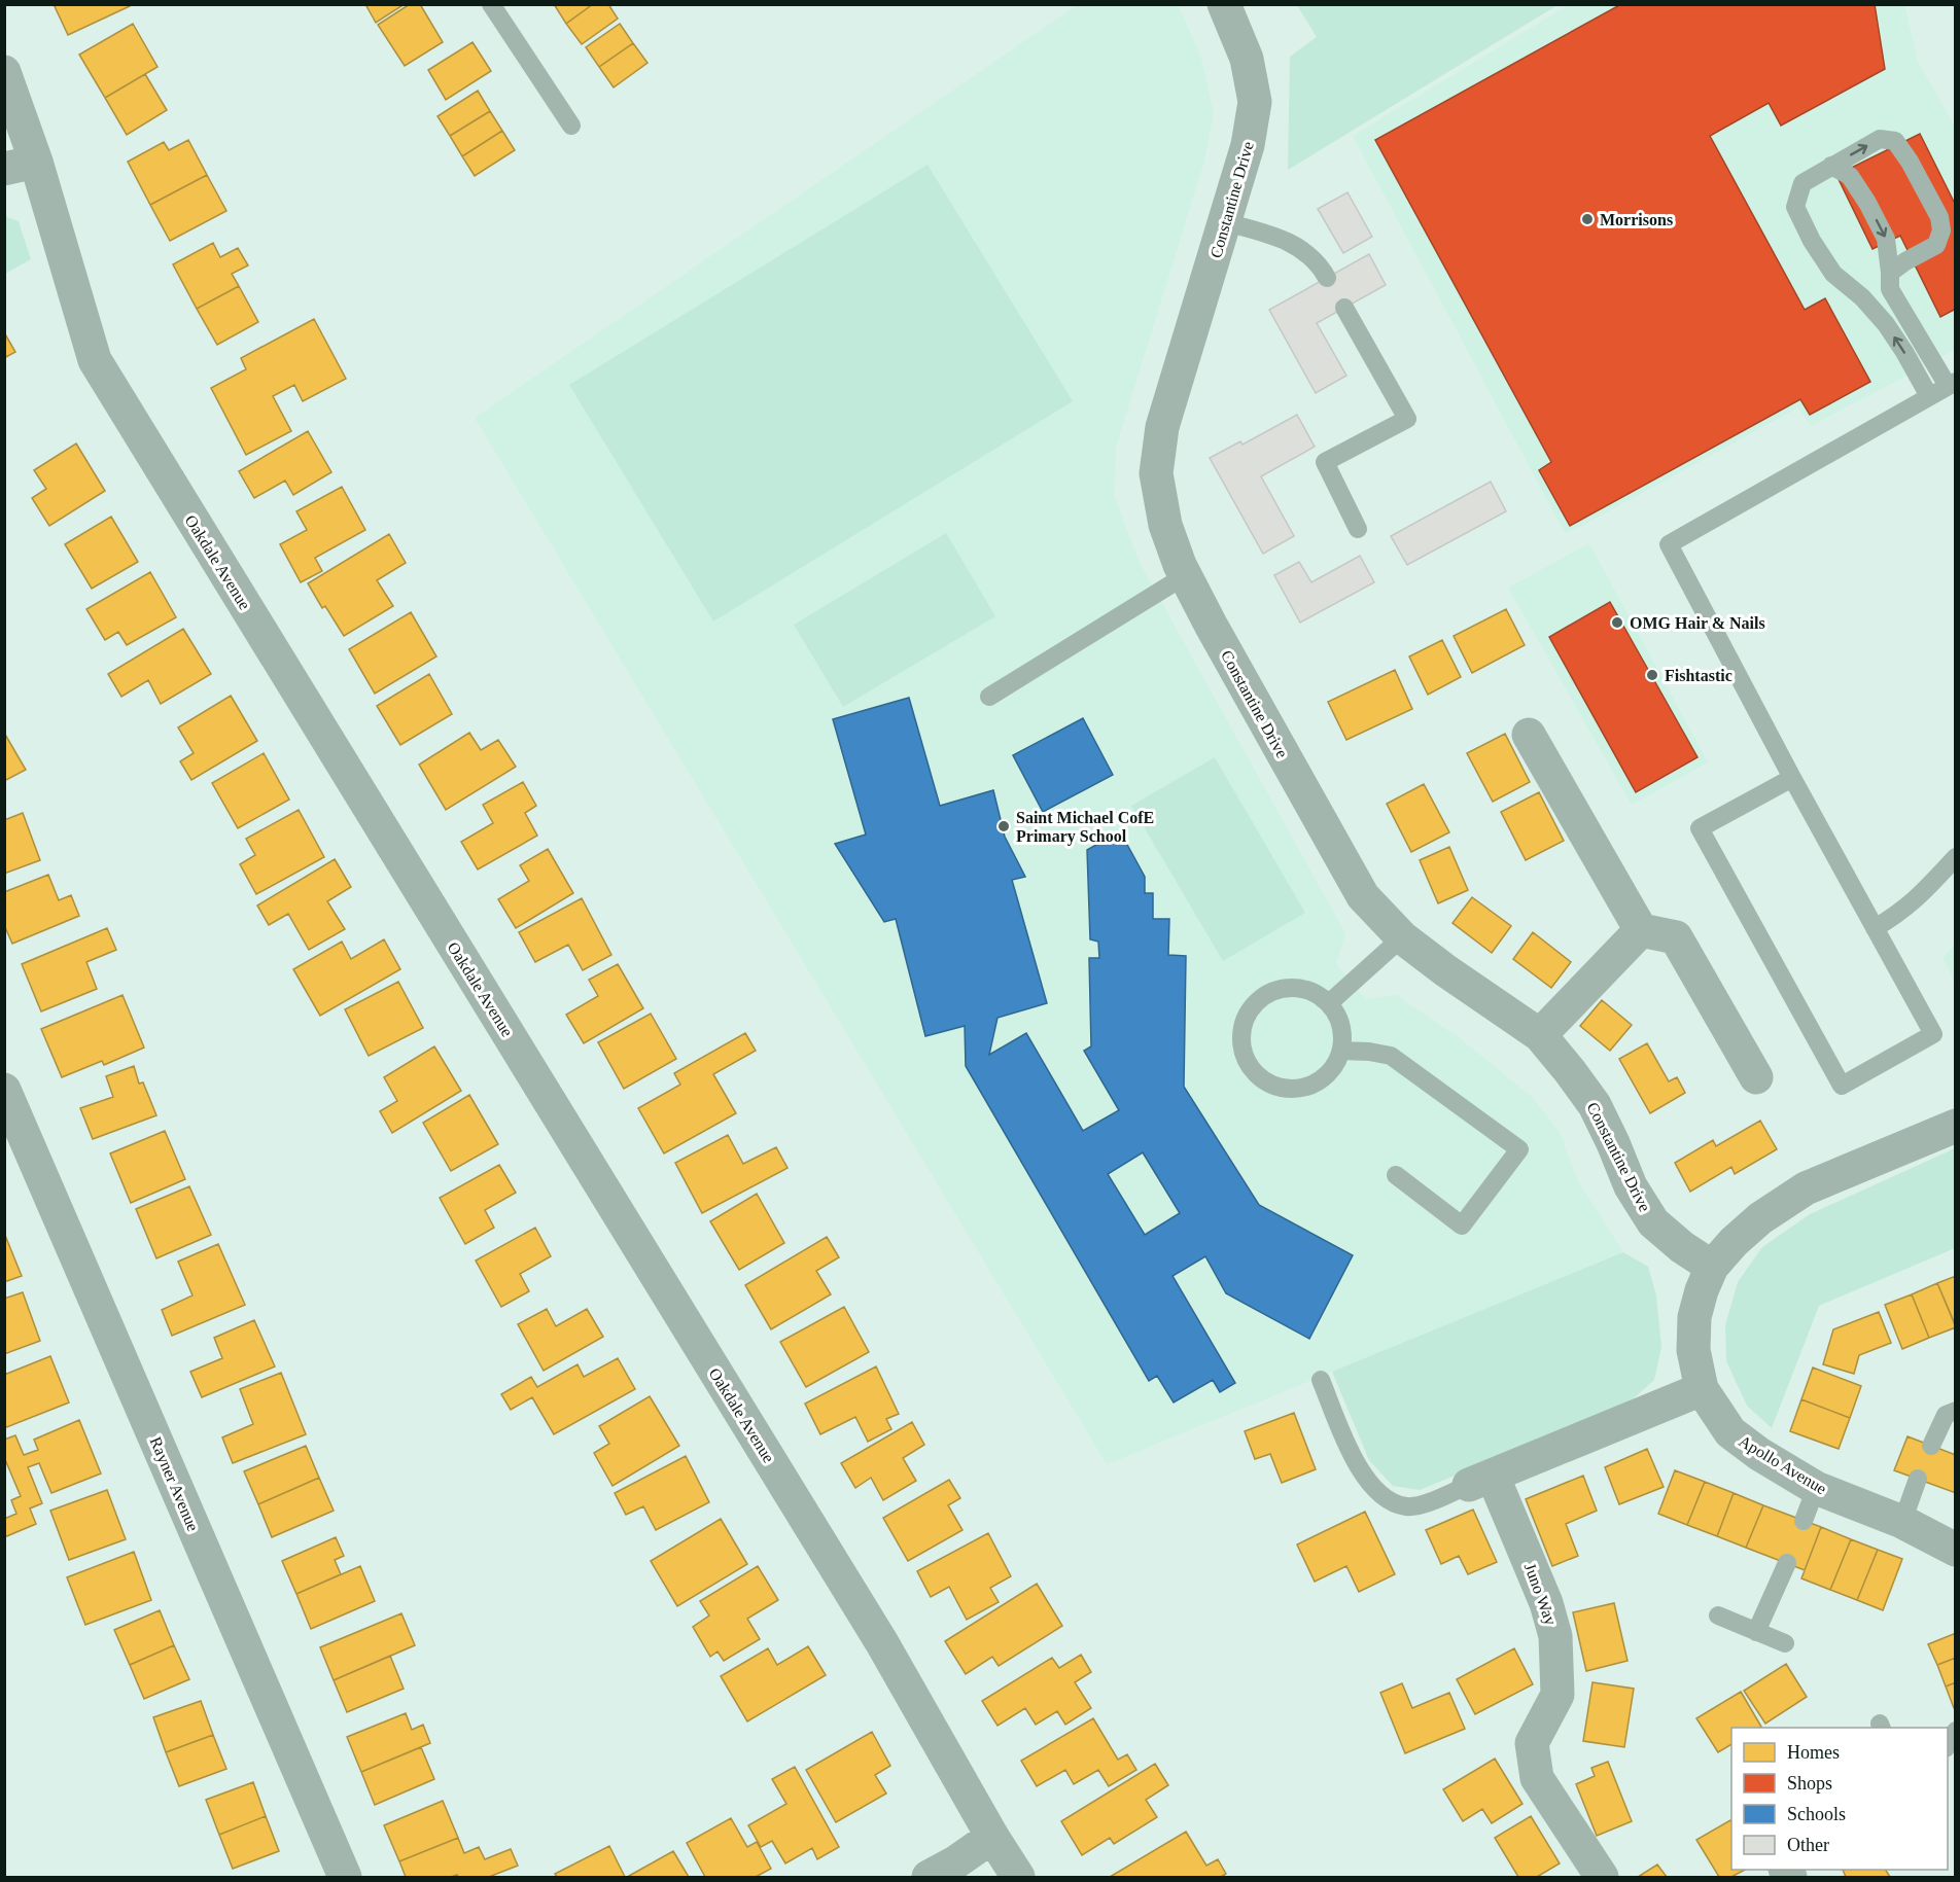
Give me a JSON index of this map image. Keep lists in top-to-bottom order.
{
  "streets": {
    "street": [
      "Constantine Drive",
      "Oakdale Avenue",
      "Apollo Avenue",
      "Rayner Avenue",
      "Juno Way"
    ]
  },
  "crossings": [
    ["Constantine Drive", "Apollo Avenue"]
  ],
  "places": [
    "Morrisons",
    "OMG Hair & Nails",
    "Fishtastic",
    "Saint Michael CofE Primary School"
  ],
  "legend": [
    "Homes",
    "Shops",
    "Schools",
    "Other"
  ]
}
